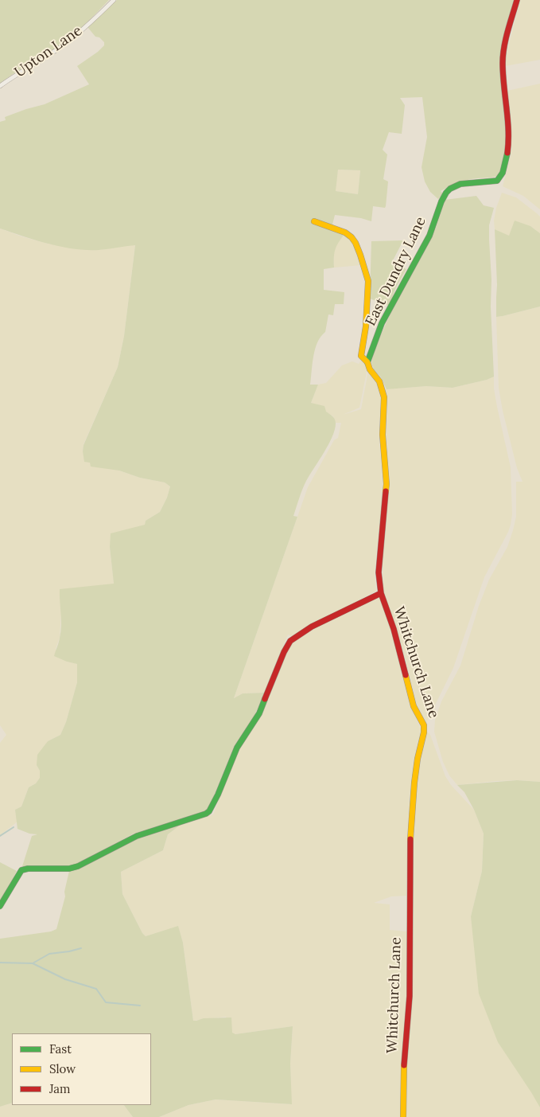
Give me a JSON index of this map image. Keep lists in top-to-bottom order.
{
  "streets": {
    "street": ["Upton Lane", "East Dundry Lane", "Whitchurch Lane"]
  },
  "crossings": [
    ["East Dundry Lane", "Whitchurch Lane"]
  ],
  "legend": ["Fast", "Slow", "Jam"]
}
